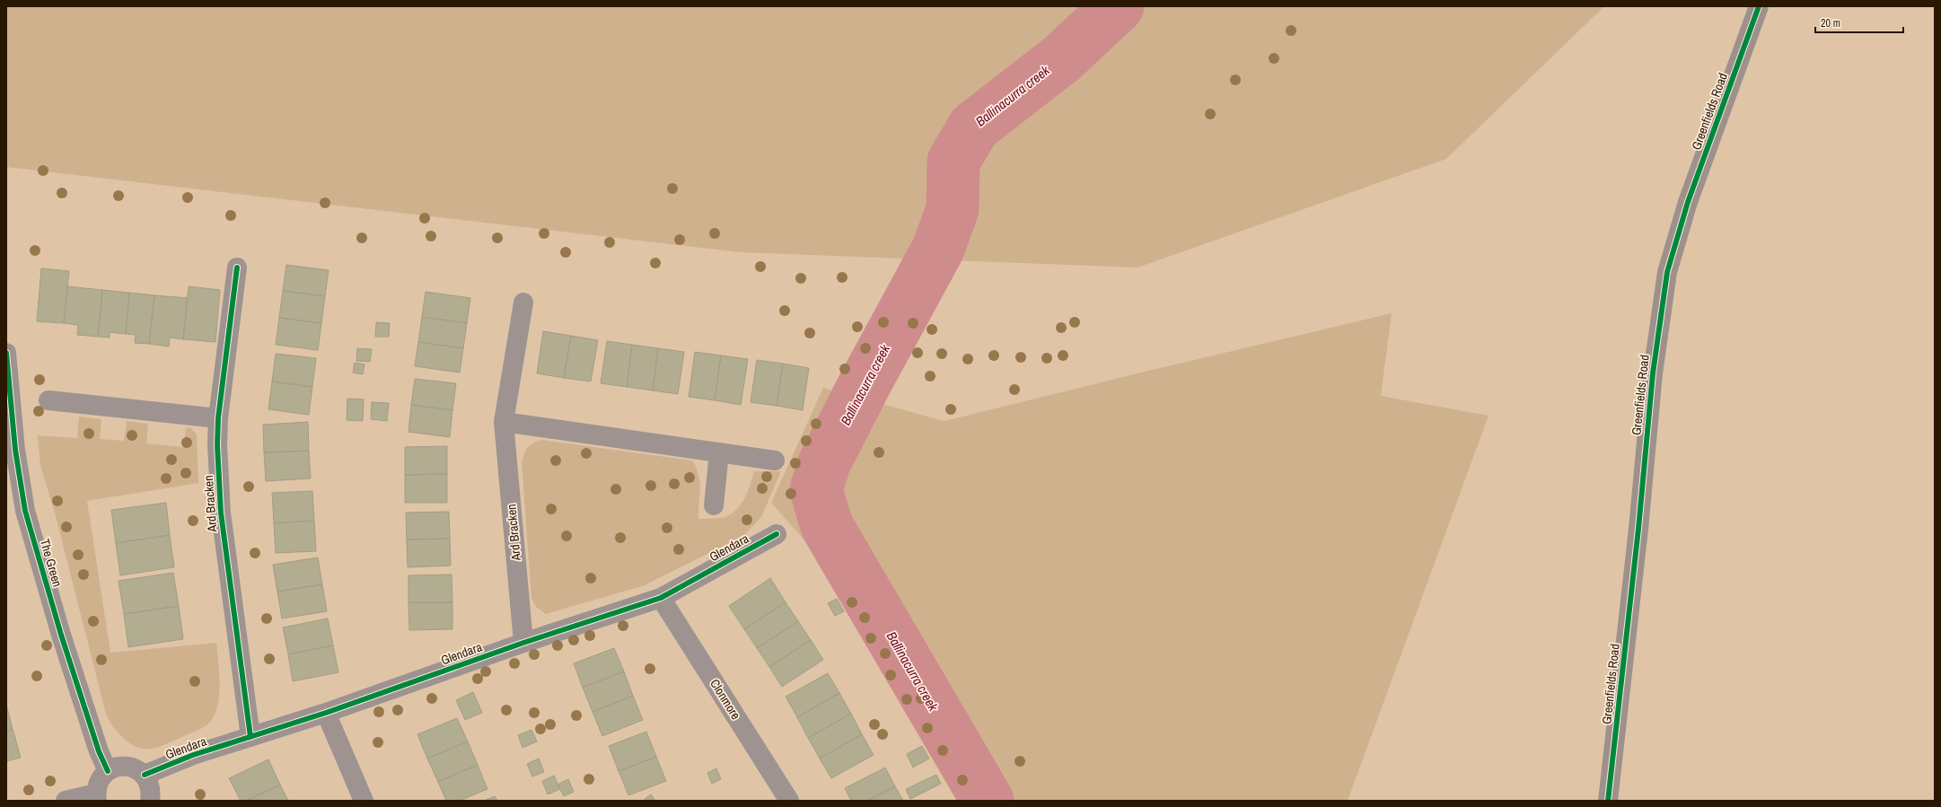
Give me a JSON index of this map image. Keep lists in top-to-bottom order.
{
  "streets": {
    "street": [
      "Greenfields Road",
      "Ard Bracken",
      "Glendara",
      "The Green",
      "Clonmore"
    ]
  },
  "crossings": [
    ["Ard Bracken", "Glendara"],
    ["Glendara", "Clonmore"]
  ],
  "water": ["Ballinacurra creek"],
  "scale_bar": "20 m"
}
